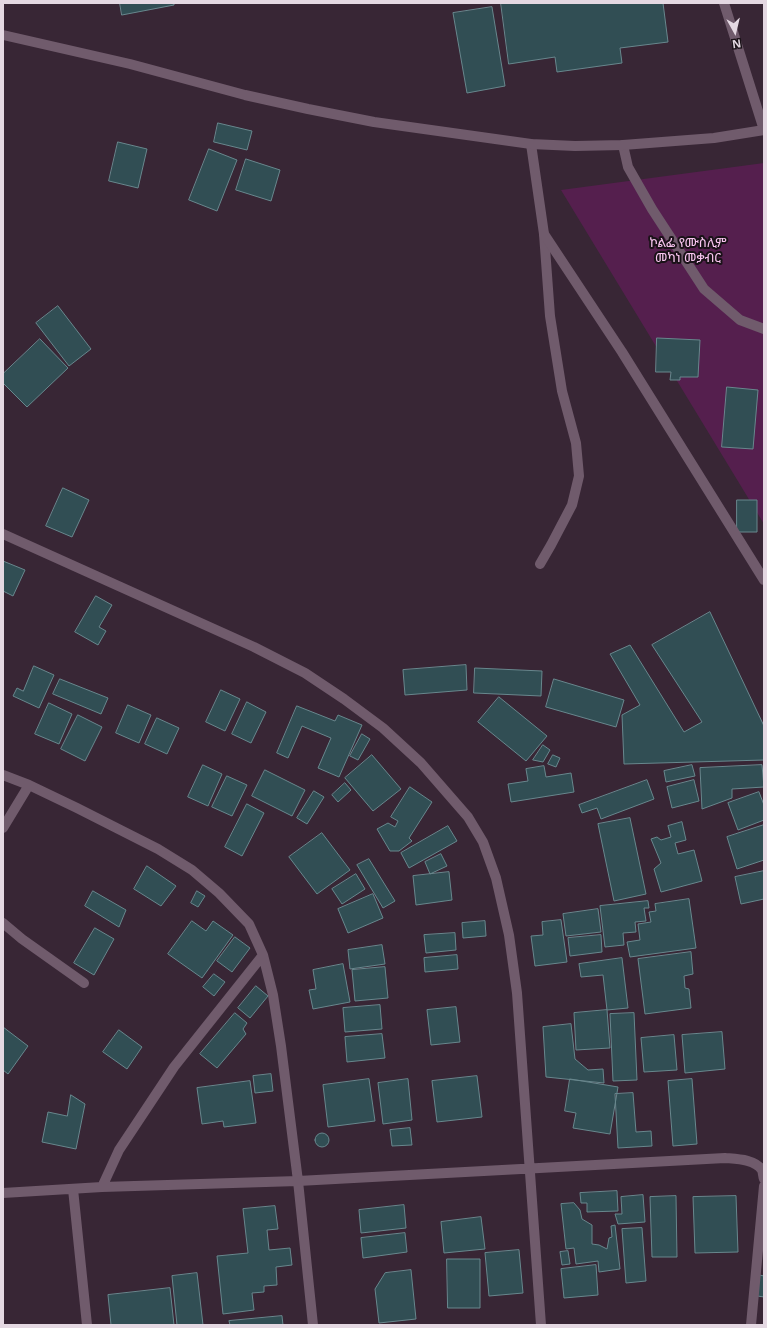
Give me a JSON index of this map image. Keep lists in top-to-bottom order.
{
  "parks": ["ኮልፌ የሙስሊም መካነ መቃብር"],
  "north": "bottom"
}
